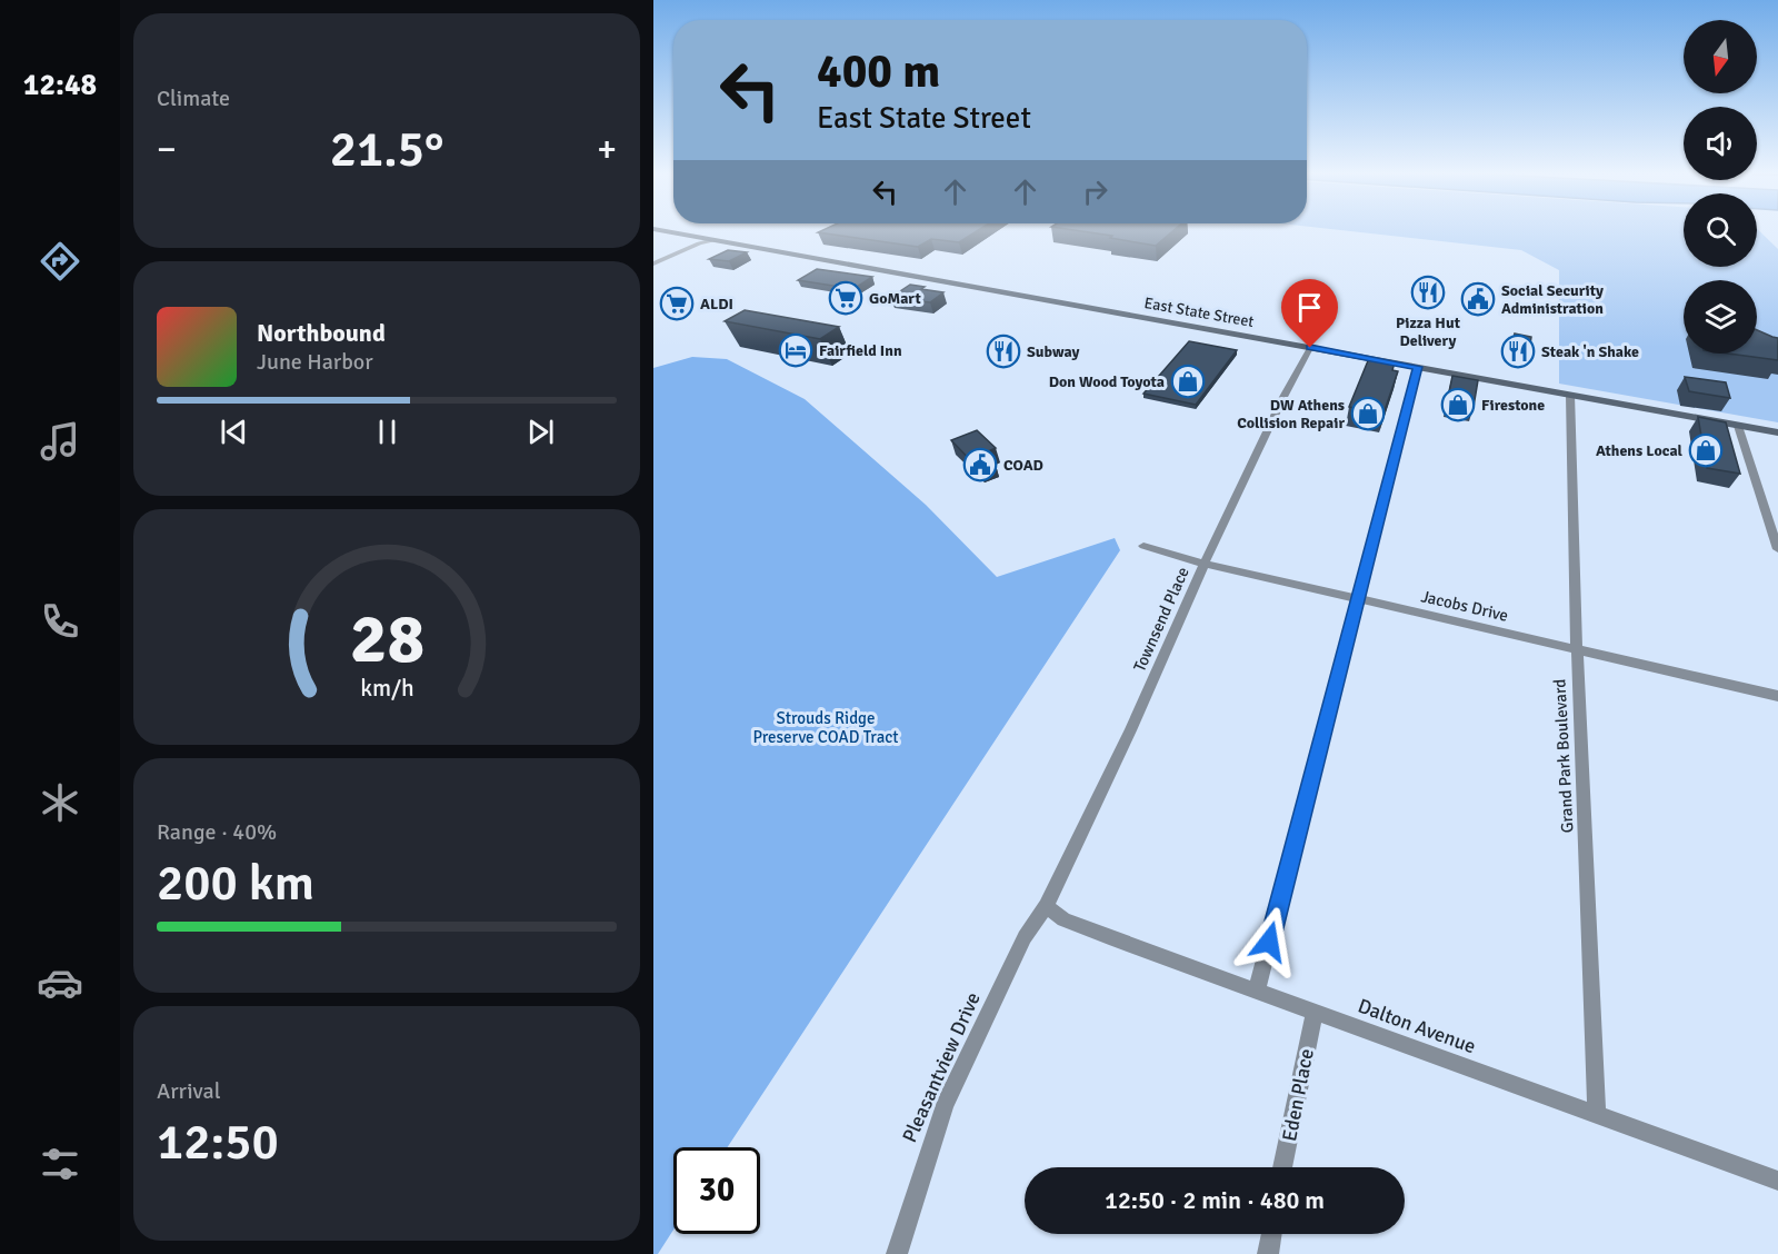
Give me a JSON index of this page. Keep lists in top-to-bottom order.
{
  "streets": {
    "main road": ["East State Street"],
    "street": [
      "Jacobs Drive",
      "Townsend Place",
      "Grand Park Boulevard",
      "Dalton Avenue",
      "Pleasantview Drive",
      "Eden Place"
    ]
  },
  "crossings": [
    ["East State Street", "Townsend Place"],
    ["East State Street", "Grand Park Boulevard"],
    ["Jacobs Drive", "Townsend Place"],
    ["Jacobs Drive", "Grand Park Boulevard"],
    ["Townsend Place", "Dalton Avenue"],
    ["Townsend Place", "Pleasantview Drive"],
    ["Grand Park Boulevard", "Dalton Avenue"],
    ["Dalton Avenue", "Pleasantview Drive"],
    ["Dalton Avenue", "Eden Place"]
  ],
  "parks": ["Strouds Ridge Preserve COAD Tract"],
  "places": {
    "restaurant": ["Pizza Hut Delivery", "Subway", "Steak 'n Shake"],
    "supermarket": ["GoMart", "ALDI"],
    "public building": ["Social Security Administration", "COAD"],
    "hotel": ["Fairfield Inn"],
    "shop": [
      "Don Wood Toyota",
      "Firestone",
      "DW Athens Collision Repair",
      "Athens Local"
    ]
  },
  "north": "bottom",
  "page": {
    "tabs": "12:48",
    "tile": [
      "Climate",
      ["Range · 40%", "200 km"],
      ["Arrival", "12:50"]
    ],
    "turn": ["400 m", "East State Street"],
    "heat": ["−", "21.5°", "+"],
    "song": ["Northbound", "June Harbor"],
    "limit": "30",
    "trip": "12:50 · 2 min · 480 m",
    "gauge": ["28", "km/h"]
  }
}
